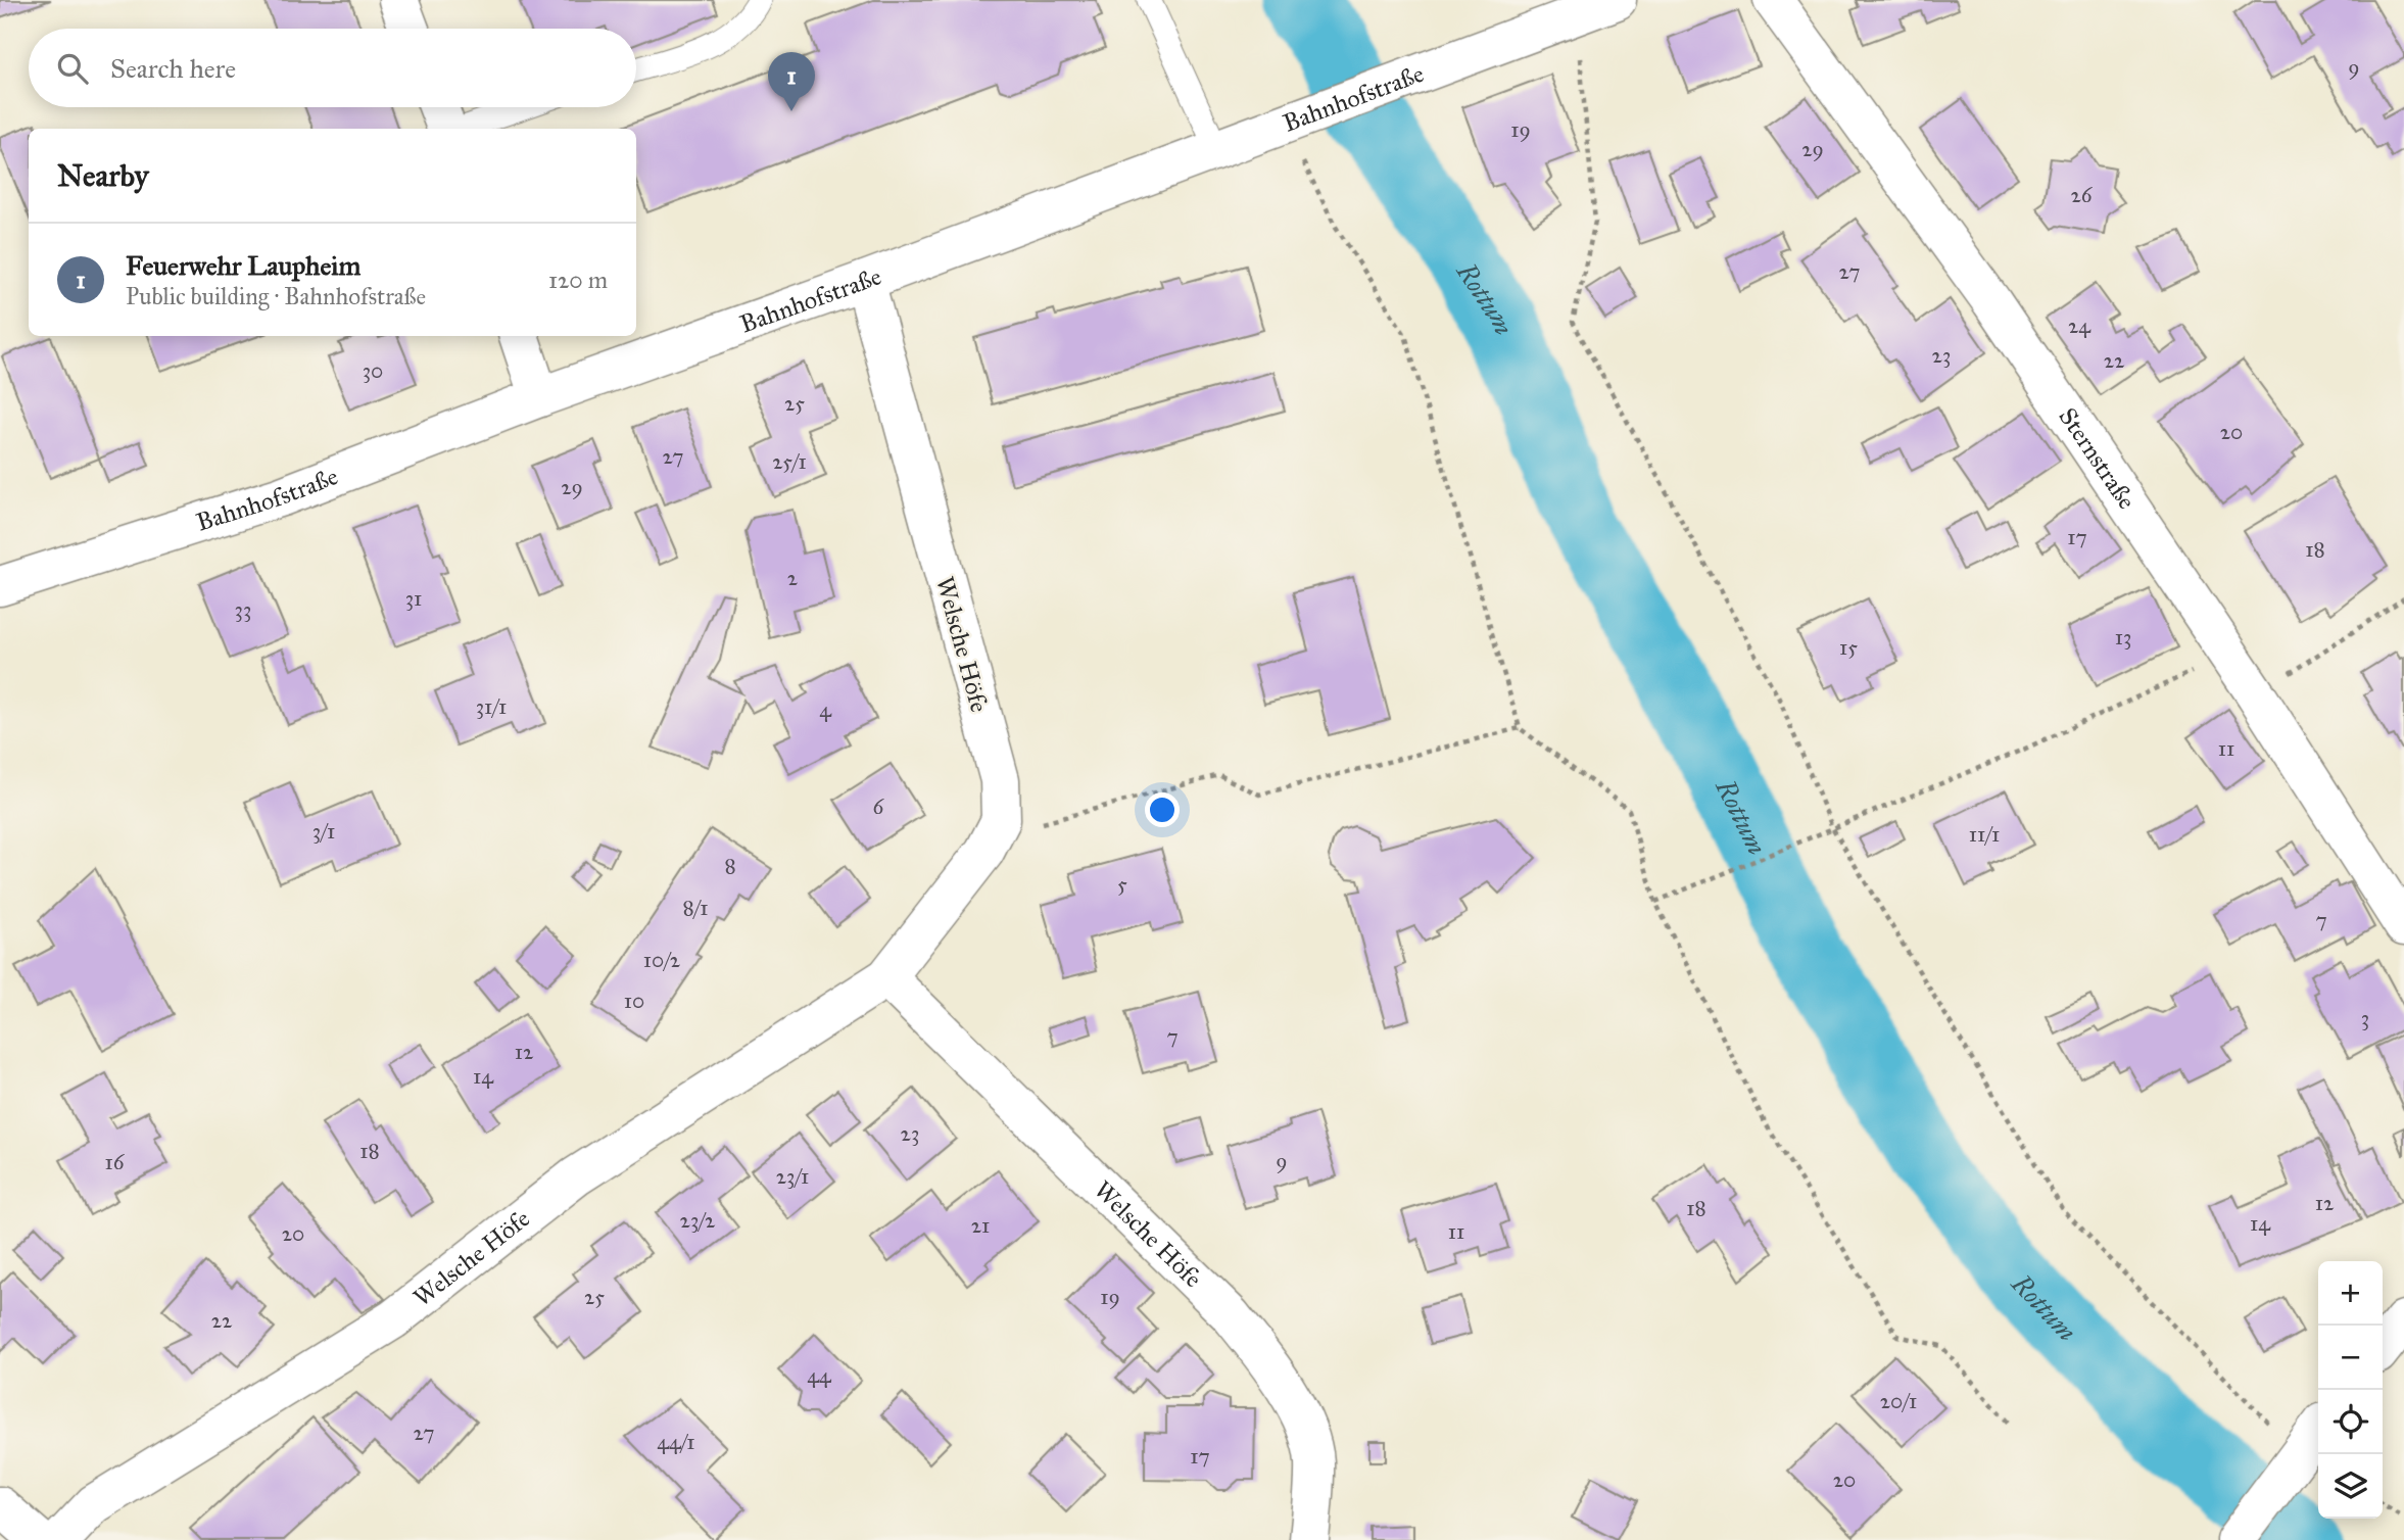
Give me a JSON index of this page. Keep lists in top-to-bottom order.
{
  "streets": {
    "street": ["Bahnhofstraße", "Sternstraße", "Welsche Höfe"]
  },
  "crossings": [
    ["Bahnhofstraße", "Welsche Höfe"]
  ],
  "water": ["Rottum"],
  "house_numbers": [
    "9",
    "19",
    "29",
    "26",
    "27",
    "24",
    "23",
    "22",
    "30",
    "25",
    "20",
    "27",
    "25/1",
    "29",
    "17",
    "18",
    "2",
    "31",
    "33",
    "13",
    "15",
    "31/1",
    "4",
    "11",
    "6",
    "3/1",
    "11/1",
    "8",
    "5",
    "8/1",
    "7",
    "10/2",
    "10",
    "3",
    "7",
    "12",
    "14",
    "23",
    "18",
    "9",
    "16",
    "23/1",
    "12",
    "18",
    "23/2",
    "14",
    "21",
    "11",
    "20",
    "25",
    "19",
    "22",
    "44",
    "20/1",
    "27",
    "44/1",
    "17",
    "20"
  ],
  "page": {
    "search": "Search here",
    "pins": "1",
    "heading": "Nearby",
    "list": [
      {
        "mark": "1",
        "name": "Feuerwehr Laupheim",
        "note": "Public building · Bahnhofstraße",
        "value": "120 m"
      }
    ],
    "map_buttons": ["+", "−"]
  }
}
